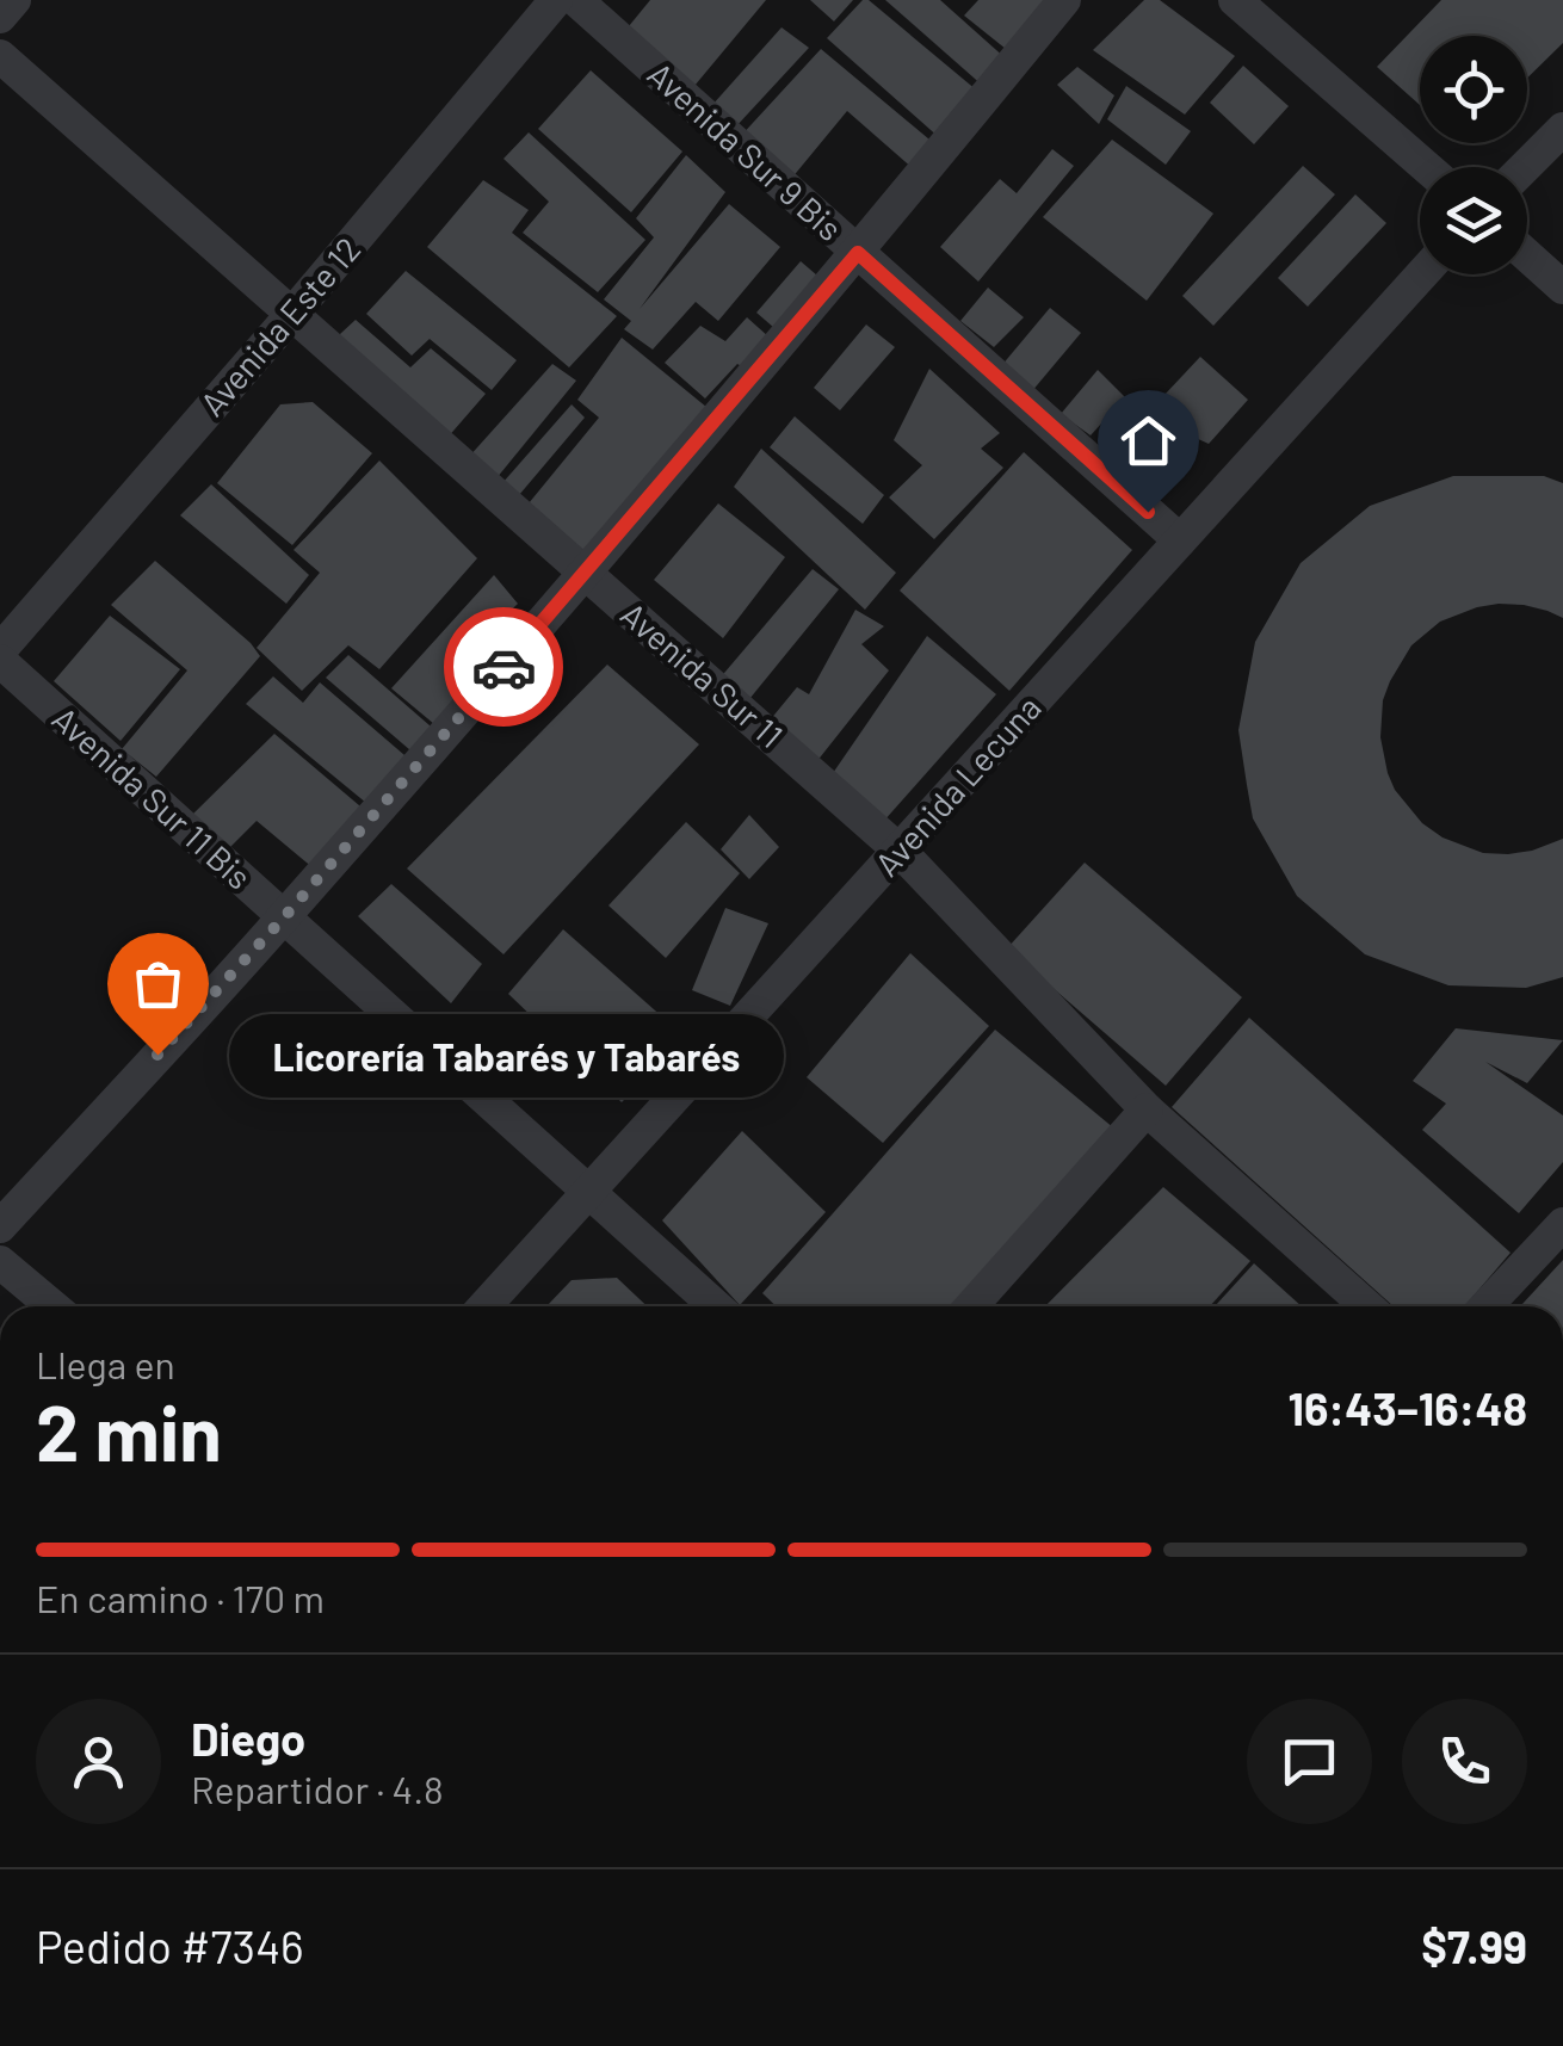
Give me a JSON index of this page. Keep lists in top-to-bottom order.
{
  "streets": {
    "street": [
      "Avenida Sur 9 Bis",
      "Avenida Este 12",
      "Avenida Sur 11",
      "Avenida Lecuna",
      "Avenida Sur 11 Bis"
    ]
  },
  "crossings": [
    ["Avenida Sur 9 Bis", "Avenida Lecuna"],
    ["Avenida Este 12", "Avenida Sur 11"],
    ["Avenida Sur 11", "Avenida Lecuna"],
    ["Avenida Lecuna", "Avenida Sur 11 Bis"]
  ],
  "places": ["Licorería Tabarés y Tabarés"],
  "page": {
    "bubble": "Licorería Tabarés y Tabarés",
    "heading": ["2 min", "Llega en", "16:43–16:48"],
    "panel": [
      "Diego",
      "Repartidor · 4.8",
      "Pedido #7346",
      "$7.99"
    ],
    "bar": "En camino · 170 m"
  }
}
